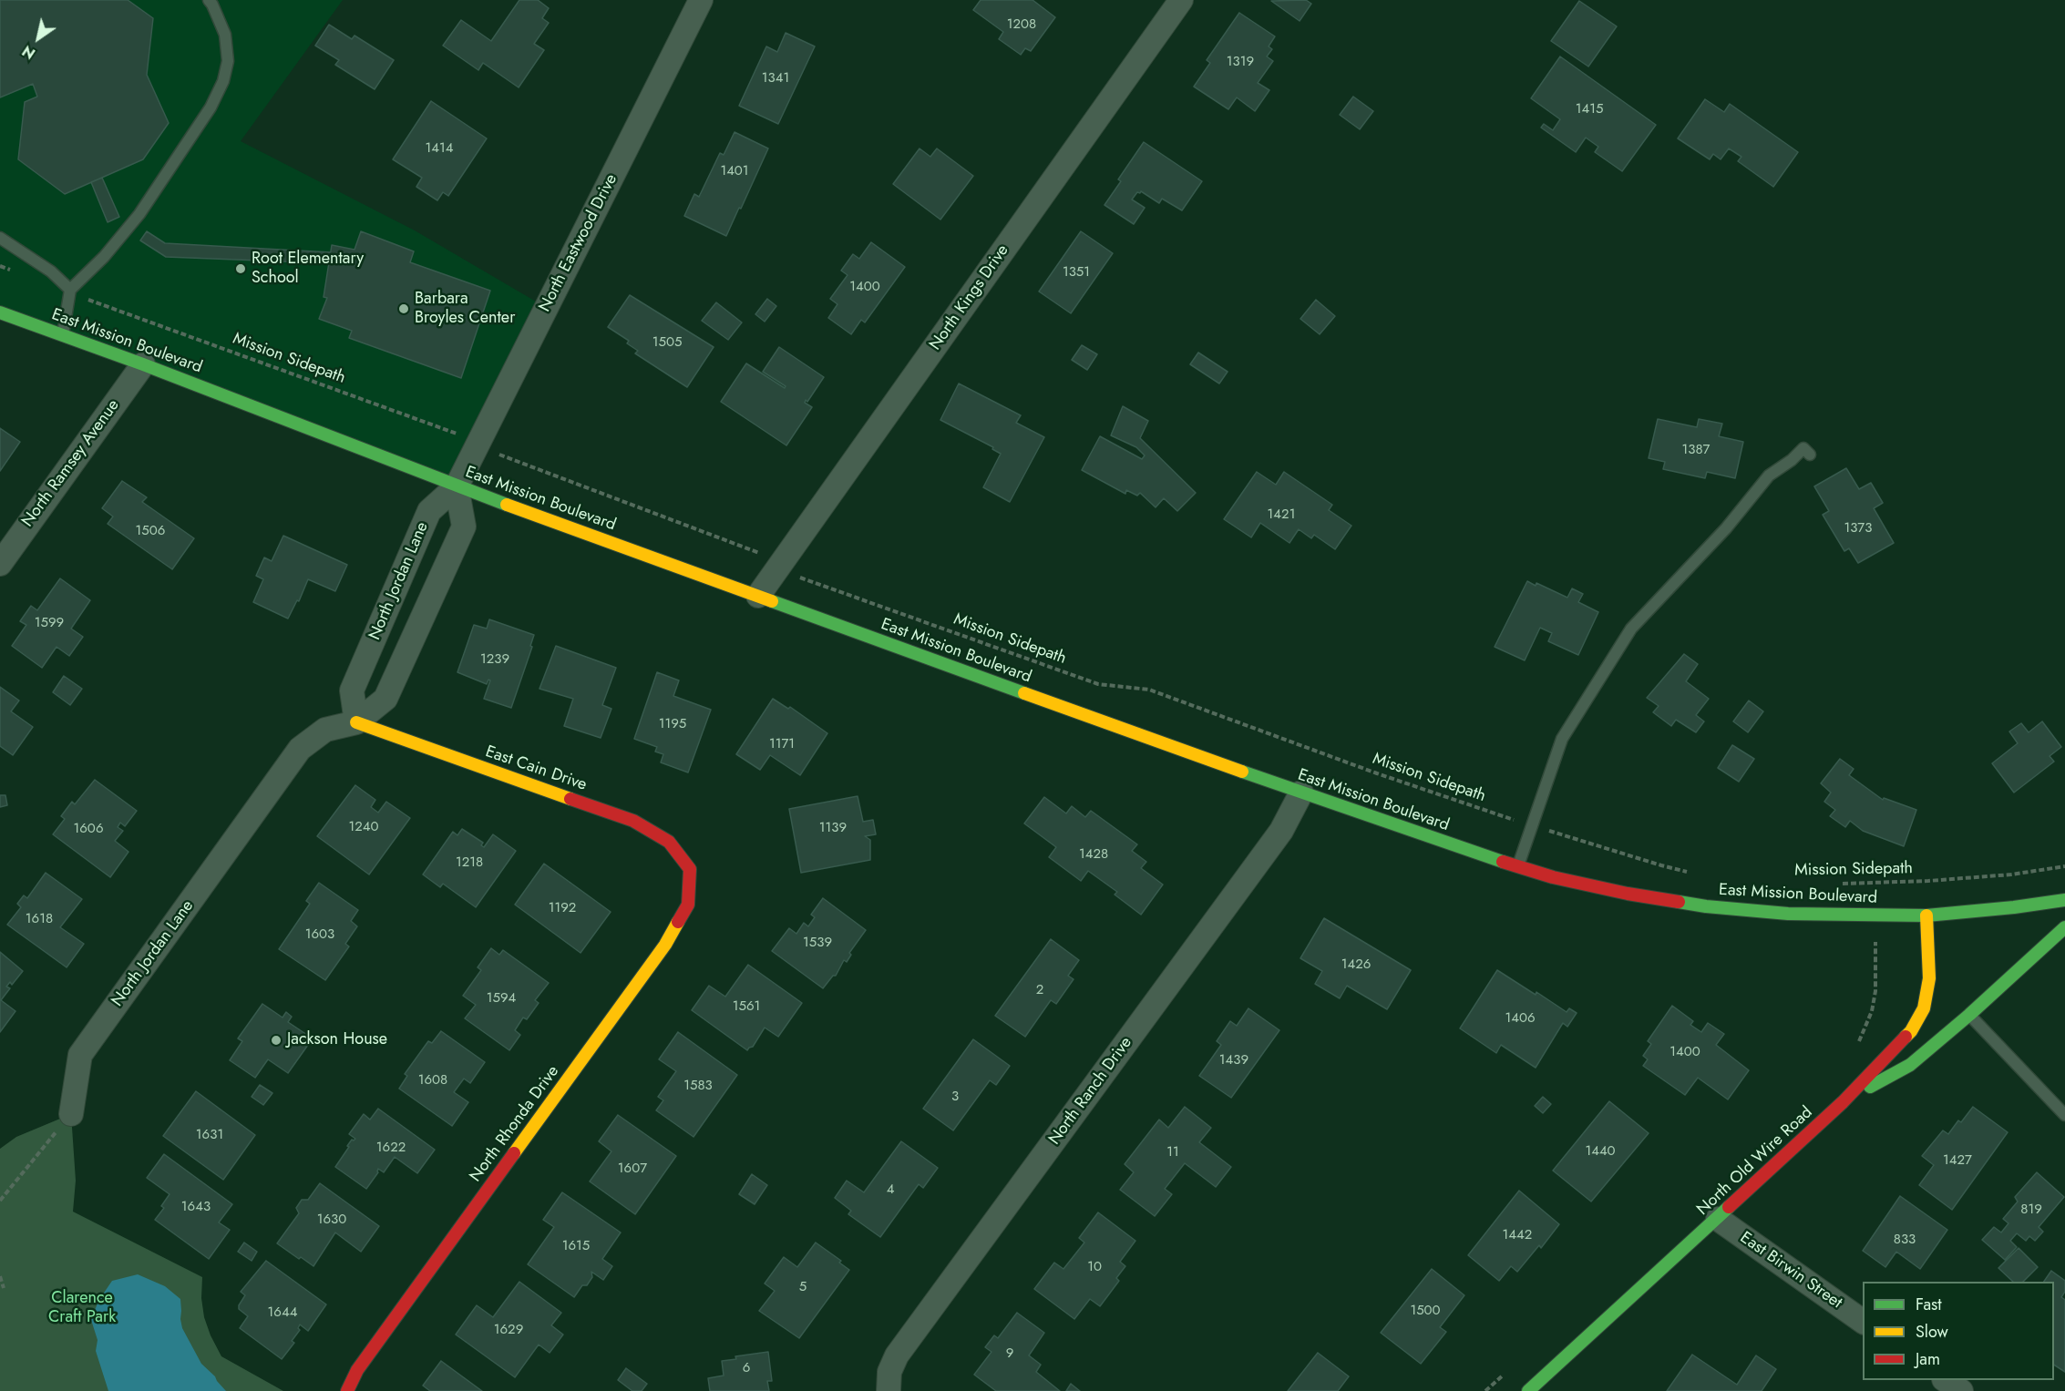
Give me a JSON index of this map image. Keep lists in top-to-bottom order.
{
  "streets": {
    "main road": [
      "East Mission Boulevard",
      "East Cain Drive",
      "North Rhonda Drive",
      "North Old Wire Road"
    ],
    "street": [
      "North Eastwood Drive",
      "North Kings Drive",
      "North Ramsey Avenue",
      "North Jordan Lane",
      "North Ranch Drive",
      "East Birwin Street"
    ],
    "path": ["Mission Sidepath"]
  },
  "crossings": [
    ["North Eastwood Drive", "East Mission Boulevard"],
    ["North Eastwood Drive", "North Jordan Lane"],
    ["North Kings Drive", "East Mission Boulevard"],
    ["East Mission Boulevard", "North Ramsey Avenue"],
    ["East Mission Boulevard", "North Jordan Lane"],
    ["East Mission Boulevard", "North Ranch Drive"],
    ["East Mission Boulevard", "North Old Wire Road"],
    ["North Jordan Lane", "East Cain Drive"],
    ["East Cain Drive", "North Rhonda Drive"],
    ["North Old Wire Road", "East Birwin Street"]
  ],
  "parks": ["Clarence Craft Park"],
  "places": ["Root Elementary School", "Barbara Broyles Center", "Jackson House"],
  "house_numbers": [
    "1208",
    "1319",
    "1341",
    "1415",
    "1414",
    "1401",
    "1351",
    "1400",
    "1505",
    "1387",
    "1421",
    "1373",
    "1506",
    "1599",
    "1239",
    "1195",
    "1171",
    "1240",
    "1139",
    "1606",
    "1428",
    "1218",
    "1192",
    "1618",
    "1603",
    "1539",
    "1426",
    "2",
    "1594",
    "1561",
    "1406",
    "1400",
    "1439",
    "1608",
    "1583",
    "3",
    "1631",
    "1622",
    "1440",
    "11",
    "1427",
    "1607",
    "4",
    "1643",
    "819",
    "1630",
    "1442",
    "833",
    "1615",
    "10",
    "5",
    "1500",
    "1644",
    "1629",
    "9",
    "6"
  ],
  "legend": ["Fast", "Slow", "Jam"],
  "north": "bottom left"
}
